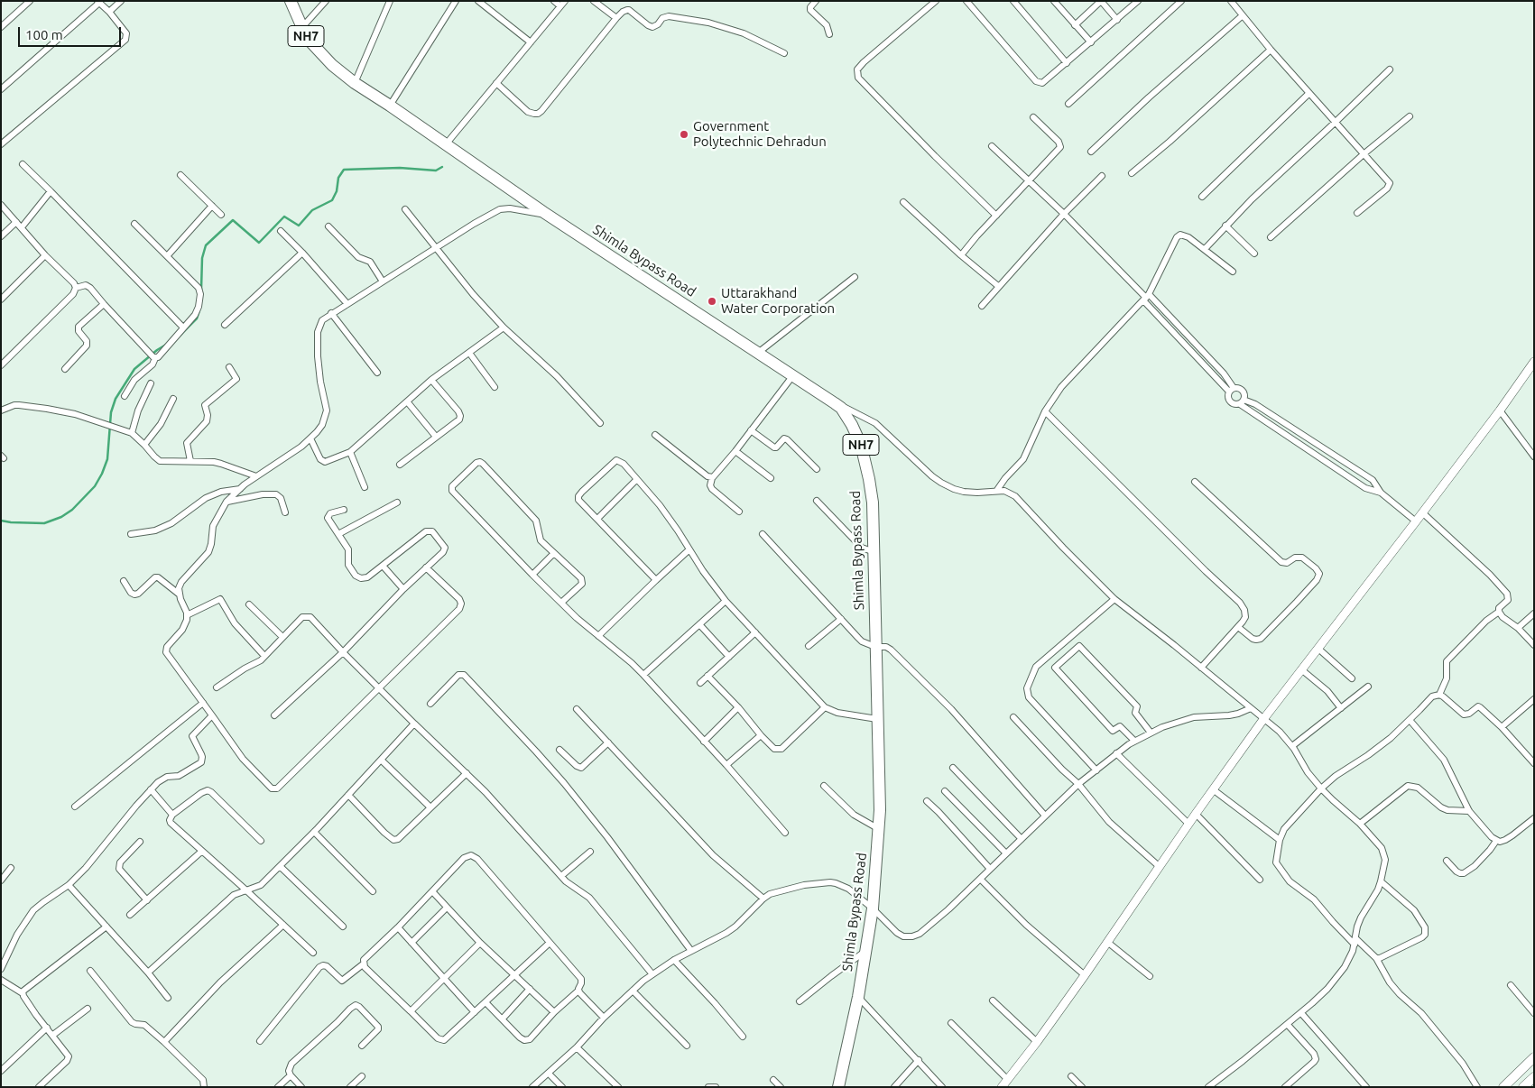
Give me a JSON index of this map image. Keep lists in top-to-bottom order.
{
  "streets": {
    "highway": ["NH7", "Shimla Bypass Road"]
  },
  "places": ["Government Polytechnic Dehradun", "Uttarakhand Water Corporation"],
  "scale_bar": "100 m"
}
